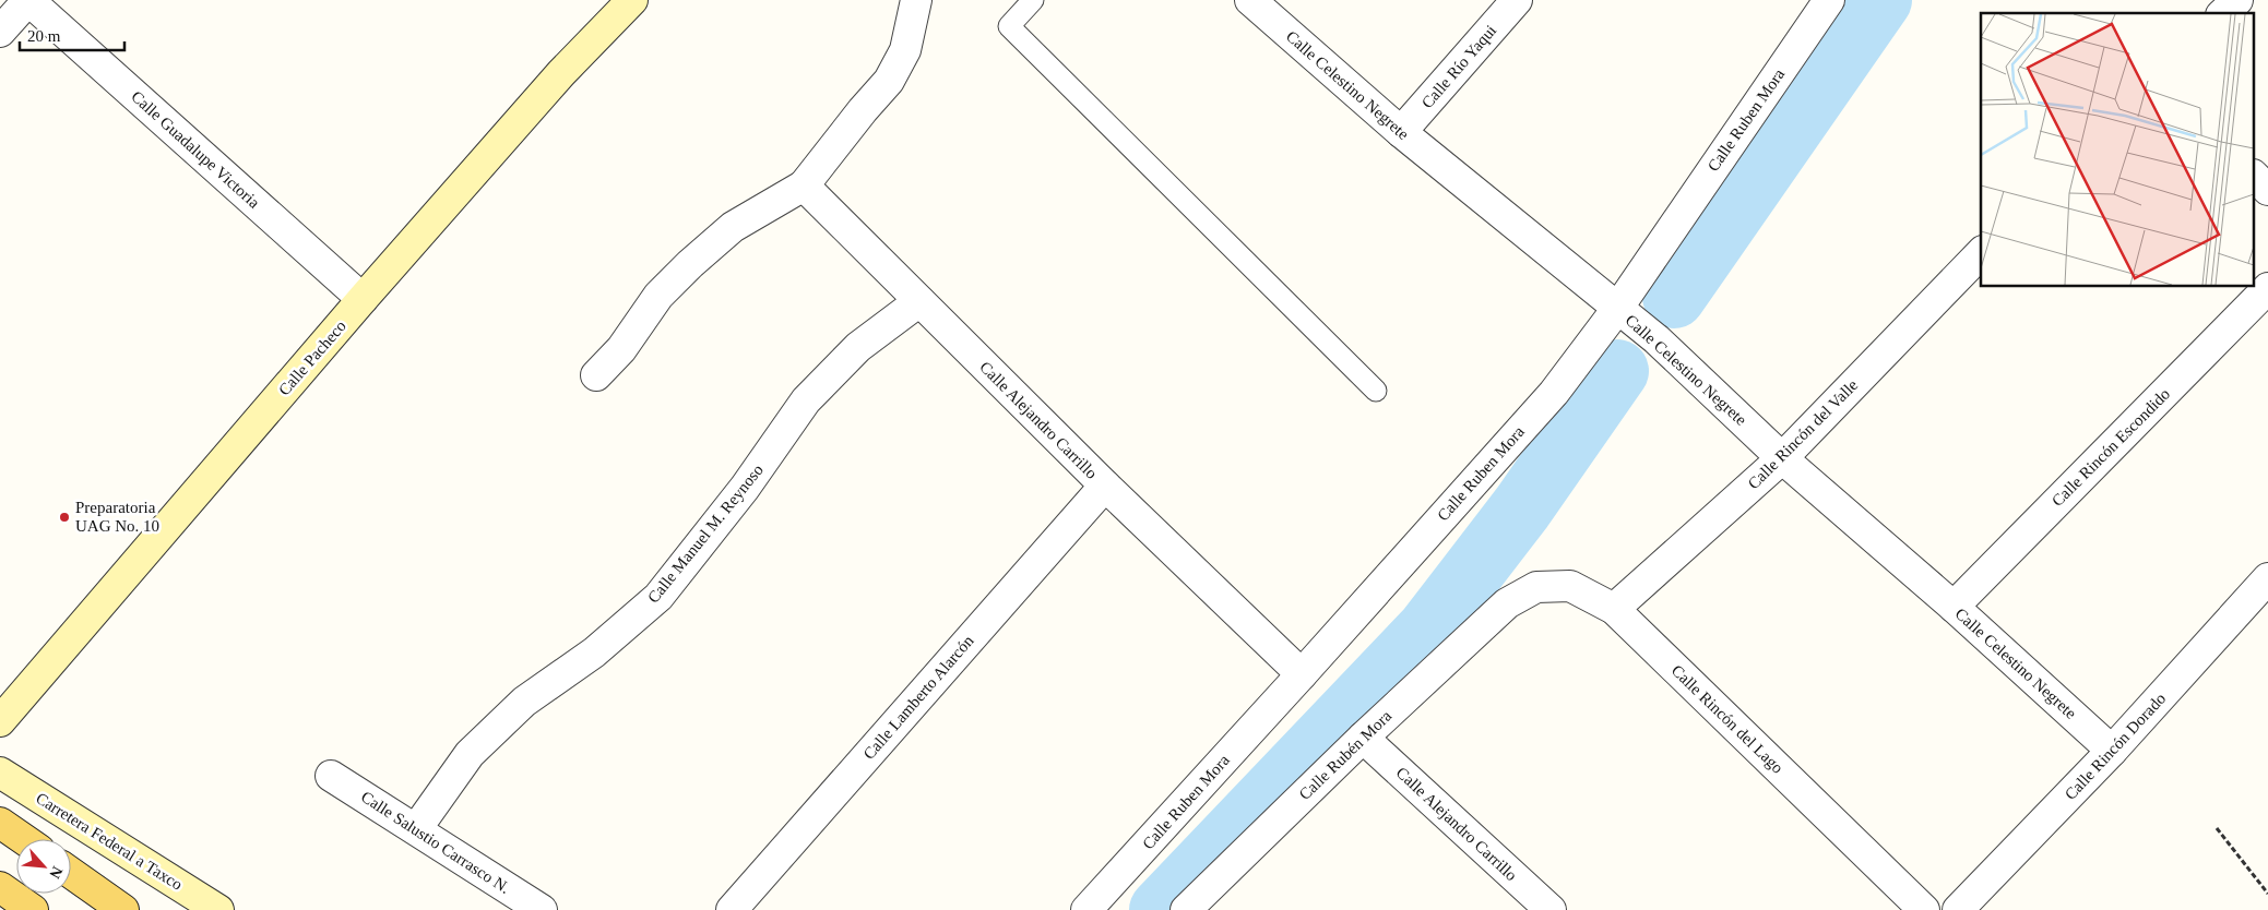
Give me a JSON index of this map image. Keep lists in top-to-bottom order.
{
  "streets": {
    "street": [
      "Calle Río Yaqui",
      "Calle Celestino Negrete",
      "Calle Ruben Mora",
      "Calle Guadalupe Victoria",
      "Calle Pacheco",
      "Calle Alejandro Carrillo",
      "Calle Rincón del Valle",
      "Calle Rincón Escondido",
      "Calle Manuel M. Reynoso",
      "Calle Lamberto Alarcón",
      "Calle Rincón del Lago",
      "Calle Rincón Dorado",
      "Calle Rubén Mora",
      "Carretera Federal a Taxco",
      "Calle Salustio Carrasco N."
    ]
  },
  "crossings": [
    ["Calle Río Yaqui", "Calle Celestino Negrete"],
    ["Calle Celestino Negrete", "Calle Ruben Mora"],
    ["Calle Celestino Negrete", "Calle Rincón del Valle"],
    ["Calle Celestino Negrete", "Calle Rincón Escondido"],
    ["Calle Celestino Negrete", "Calle Rincón Dorado"],
    ["Calle Ruben Mora", "Calle Alejandro Carrillo"],
    ["Calle Guadalupe Victoria", "Calle Pacheco"],
    ["Calle Alejandro Carrillo", "Calle Manuel M. Reynoso"],
    ["Calle Alejandro Carrillo", "Calle Lamberto Alarcón"],
    ["Calle Alejandro Carrillo", "Calle Rubén Mora"],
    ["Calle Rincón del Valle", "Calle Rincón del Lago"],
    ["Calle Manuel M. Reynoso", "Calle Salustio Carrasco N."],
    ["Calle Rincón del Lago", "Calle Rubén Mora"]
  ],
  "places": ["Preparatoria UAG No. 10"],
  "scale_bar": "20 m",
  "north": "bottom right"
}
